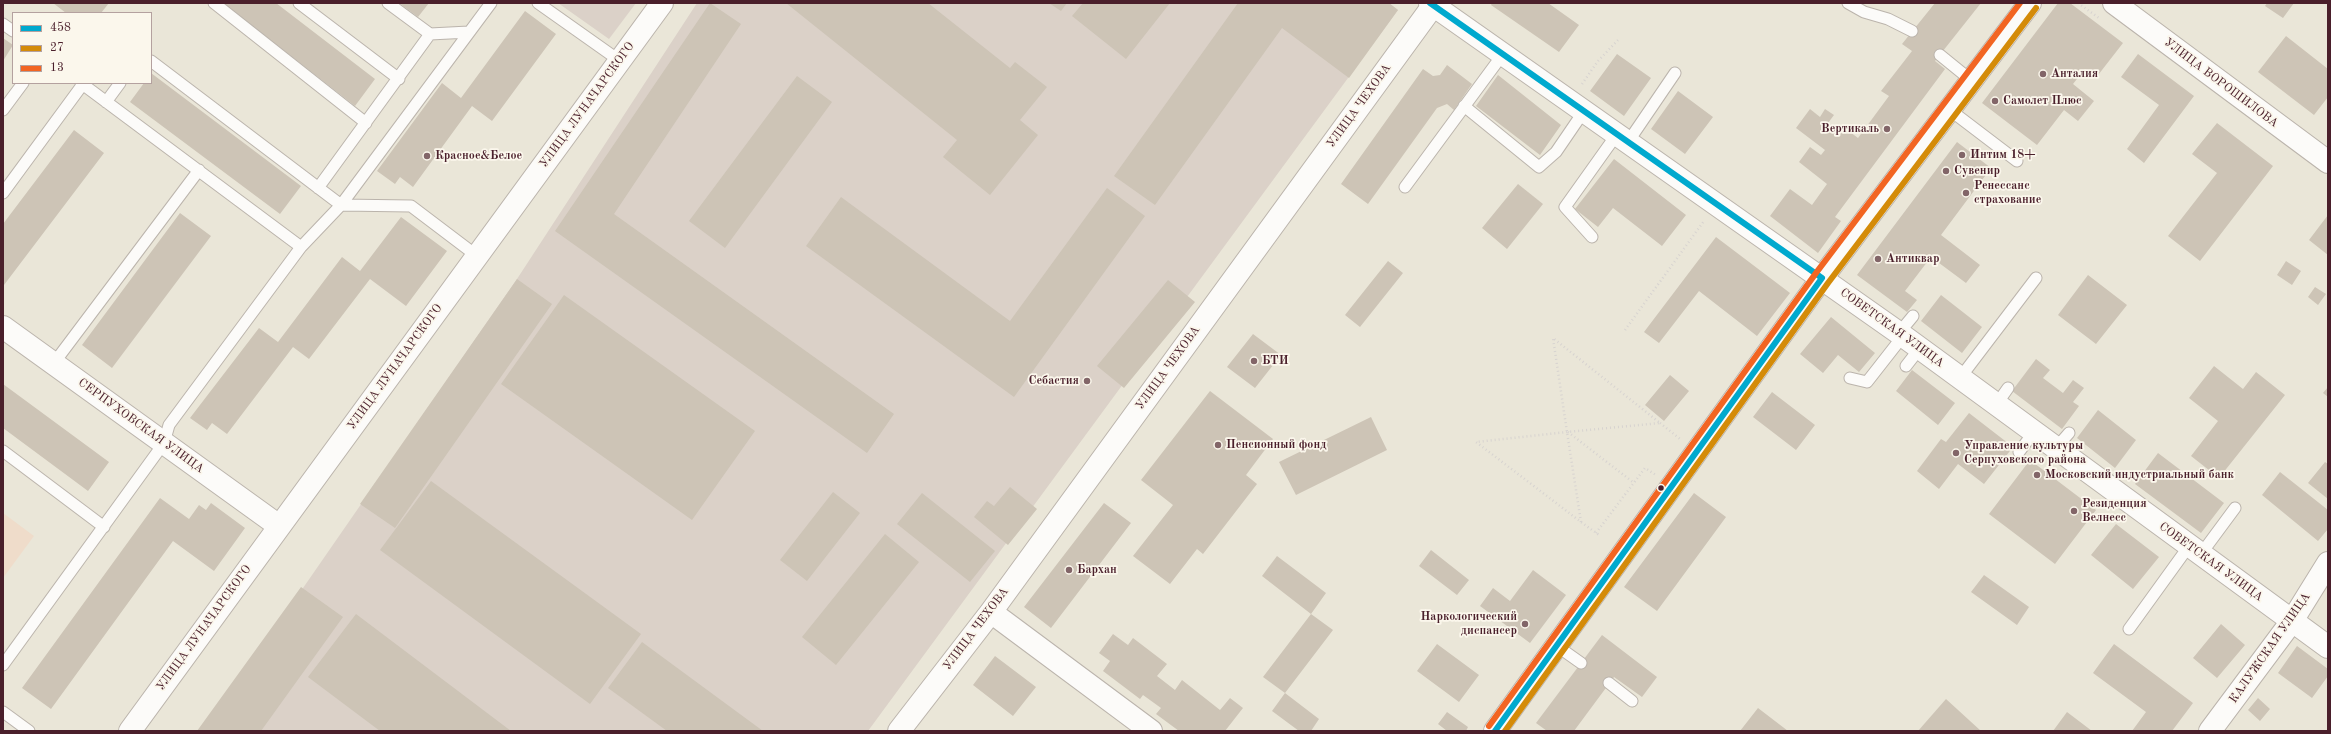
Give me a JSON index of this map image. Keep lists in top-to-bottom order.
{
  "streets": {
    "street": [
      "УЛИЦА ВОРОШИЛОВА",
      "УЛИЦА ЛУНАЧАРСКОГО",
      "УЛИЦА ЧЕХОВА",
      "СОВЕТСКАЯ УЛИЦА",
      "СЕРПУХОВСКАЯ УЛИЦА",
      "КАЛУЖСКАЯ УЛИЦА"
    ]
  },
  "crossings": [
    ["УЛИЦА ЛУНАЧАРСКОГО", "СЕРПУХОВСКАЯ УЛИЦА"],
    ["УЛИЦА ЧЕХОВА", "СОВЕТСКАЯ УЛИЦА"],
    ["СОВЕТСКАЯ УЛИЦА", "КАЛУЖСКАЯ УЛИЦА"]
  ],
  "places": [
    "Анталия",
    "Самолет Плюс",
    "Вертикаль",
    "Интим 18+",
    "Красное&Белое",
    "Сувенир",
    "Ренессанс страхование",
    "Антиквар",
    "БТИ",
    "Себастия",
    "Пенсионный фонд",
    "Управление культуры Серпуховского района",
    "Московский индустриальный банк",
    "Резиденция Велнесс",
    "Бархан",
    "Наркологический диспансер"
  ],
  "lines": ["transit line 458", "transit line 13", "transit line 27"],
  "legend": ["458", "27", "13"]
}
